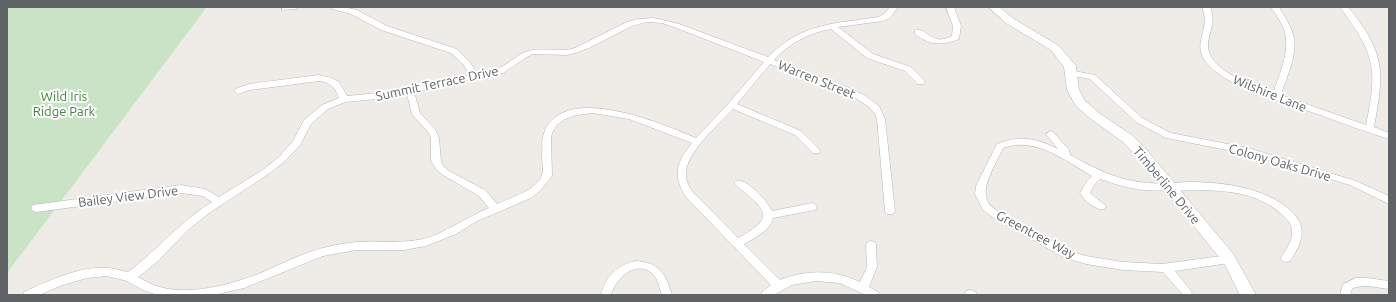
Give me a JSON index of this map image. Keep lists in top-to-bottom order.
{
  "streets": {
    "street": [
      "Warren Street",
      "Summit Terrace Drive",
      "Wilshire Lane",
      "Colony Oaks Drive",
      "Timberline Drive",
      "Bailey View Drive",
      "Greentree Way"
    ]
  },
  "crossings": [
    ["Warren Street", "Summit Terrace Drive"],
    ["Summit Terrace Drive", "Bailey View Drive"],
    ["Colony Oaks Drive", "Timberline Drive"],
    ["Timberline Drive", "Greentree Way"]
  ],
  "parks": ["Wild Iris Ridge Park"]
}
